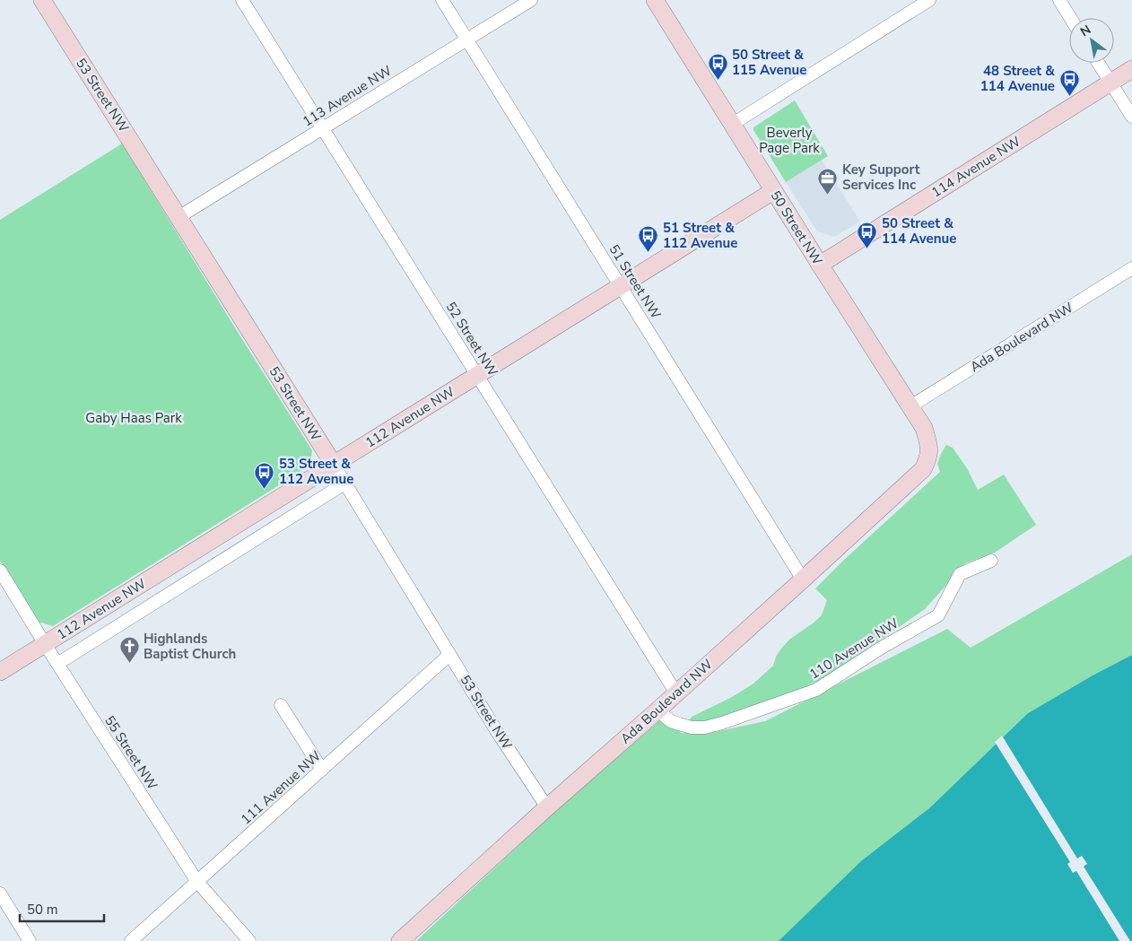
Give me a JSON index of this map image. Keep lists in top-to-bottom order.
{
  "streets": {
    "street": [
      "53 Street NW",
      "113 Avenue NW",
      "114 Avenue NW",
      "50 Street NW",
      "51 Street NW",
      "Ada Boulevard NW",
      "52 Street NW",
      "112 Avenue NW",
      "110 Avenue NW",
      "55 Street NW",
      "111 Avenue NW"
    ]
  },
  "crossings": [
    ["53 Street NW", "113 Avenue NW"],
    ["53 Street NW", "Ada Boulevard NW"],
    ["53 Street NW", "112 Avenue NW"],
    ["53 Street NW", "111 Avenue NW"],
    ["113 Avenue NW", "51 Street NW"],
    ["113 Avenue NW", "52 Street NW"],
    ["114 Avenue NW", "50 Street NW"],
    ["50 Street NW", "Ada Boulevard NW"],
    ["50 Street NW", "112 Avenue NW"],
    ["51 Street NW", "Ada Boulevard NW"],
    ["51 Street NW", "112 Avenue NW"],
    ["Ada Boulevard NW", "52 Street NW"],
    ["Ada Boulevard NW", "110 Avenue NW"],
    ["52 Street NW", "112 Avenue NW"],
    ["112 Avenue NW", "55 Street NW"],
    ["55 Street NW", "111 Avenue NW"]
  ],
  "parks": ["Beverly Page Park", "Gaby Haas Park"],
  "places": {
    "bus stop": [
      "50 Street & 115 Avenue",
      "48 Street & 114 Avenue",
      "50 Street & 114 Avenue",
      "51 Street & 112 Avenue",
      "53 Street & 112 Avenue"
    ],
    "office": ["Key Support Services Inc"],
    "church": ["Highlands Baptist Church"]
  },
  "scale_bar": "50 m",
  "north": "top left"
}
